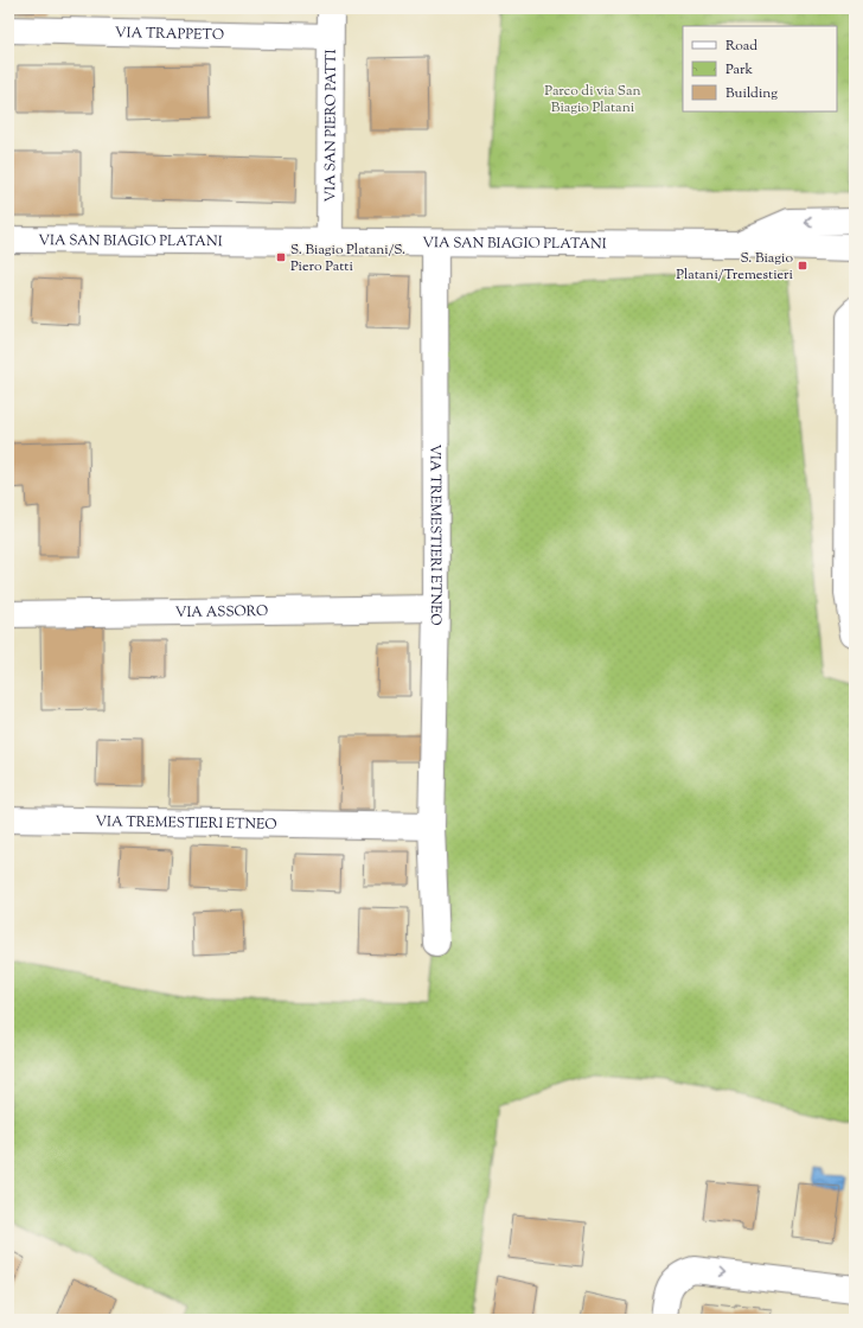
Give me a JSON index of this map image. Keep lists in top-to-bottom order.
{
  "streets": {
    "street": [
      "VIA TRAPPETO",
      "VIA SAN PIERO PATTI",
      "VIA SAN BIAGIO PLATANI",
      "VIA TREMESTIERI ETNEO",
      "VIA ASSORO"
    ]
  },
  "crossings": [
    ["VIA TRAPPETO", "VIA SAN PIERO PATTI"],
    ["VIA SAN PIERO PATTI", "VIA SAN BIAGIO PLATANI"],
    ["VIA SAN BIAGIO PLATANI", "VIA TREMESTIERI ETNEO"],
    ["VIA TREMESTIERI ETNEO", "VIA ASSORO"]
  ],
  "parks": ["Parco di via San Biagio Platani"],
  "places": {
    "transit": ["S. Biagio Platani/S. Piero Patti", "S. Biagio Platani/Tremestieri"]
  },
  "legend": ["Road", "Park", "Building"]
}
